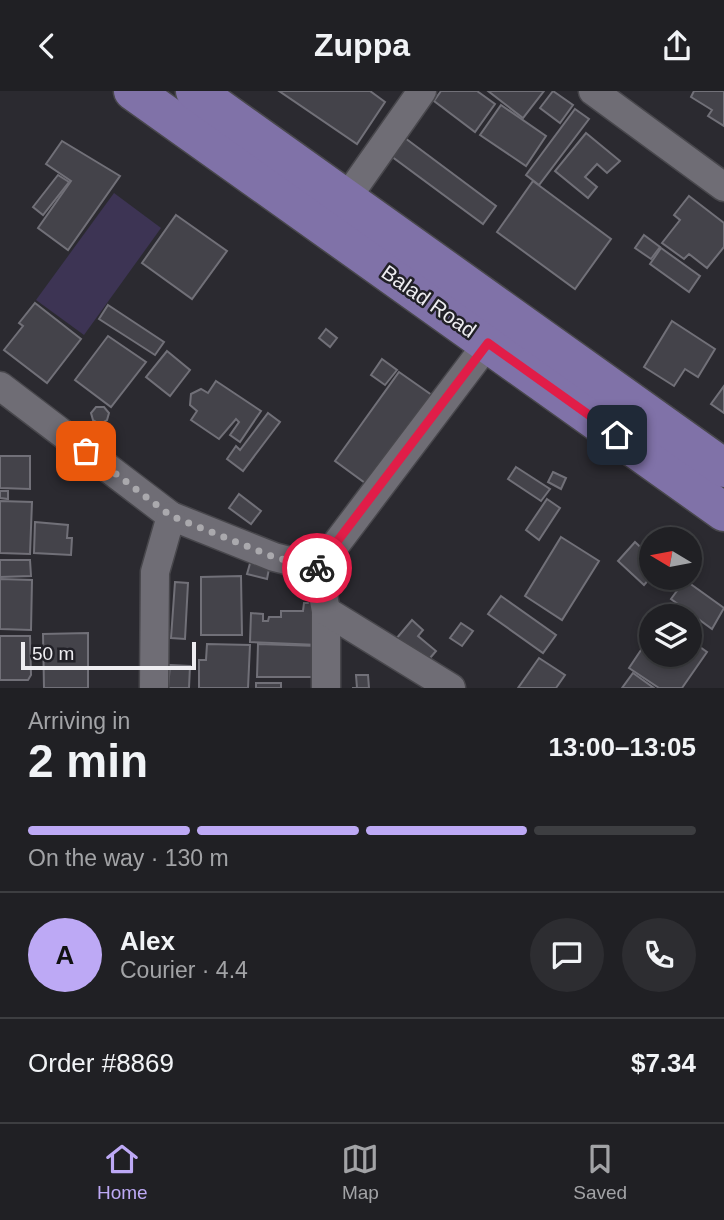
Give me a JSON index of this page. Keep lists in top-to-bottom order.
{
  "streets": {
    "highway": ["Balad Road"]
  },
  "scale_bar": "50 m",
  "north": "left",
  "page": {
    "header": "Zuppa",
    "scale": "50 m",
    "heading": ["2 min", "Arriving in", "13:00–13:05"],
    "panel": [
      "Alex",
      "Courier · 4.4",
      "Order #8869",
      "$7.34"
    ],
    "bar": "On the way · 130 m",
    "round": "A",
    "tabs": ["Home", "Map", "Saved"]
  }
}
